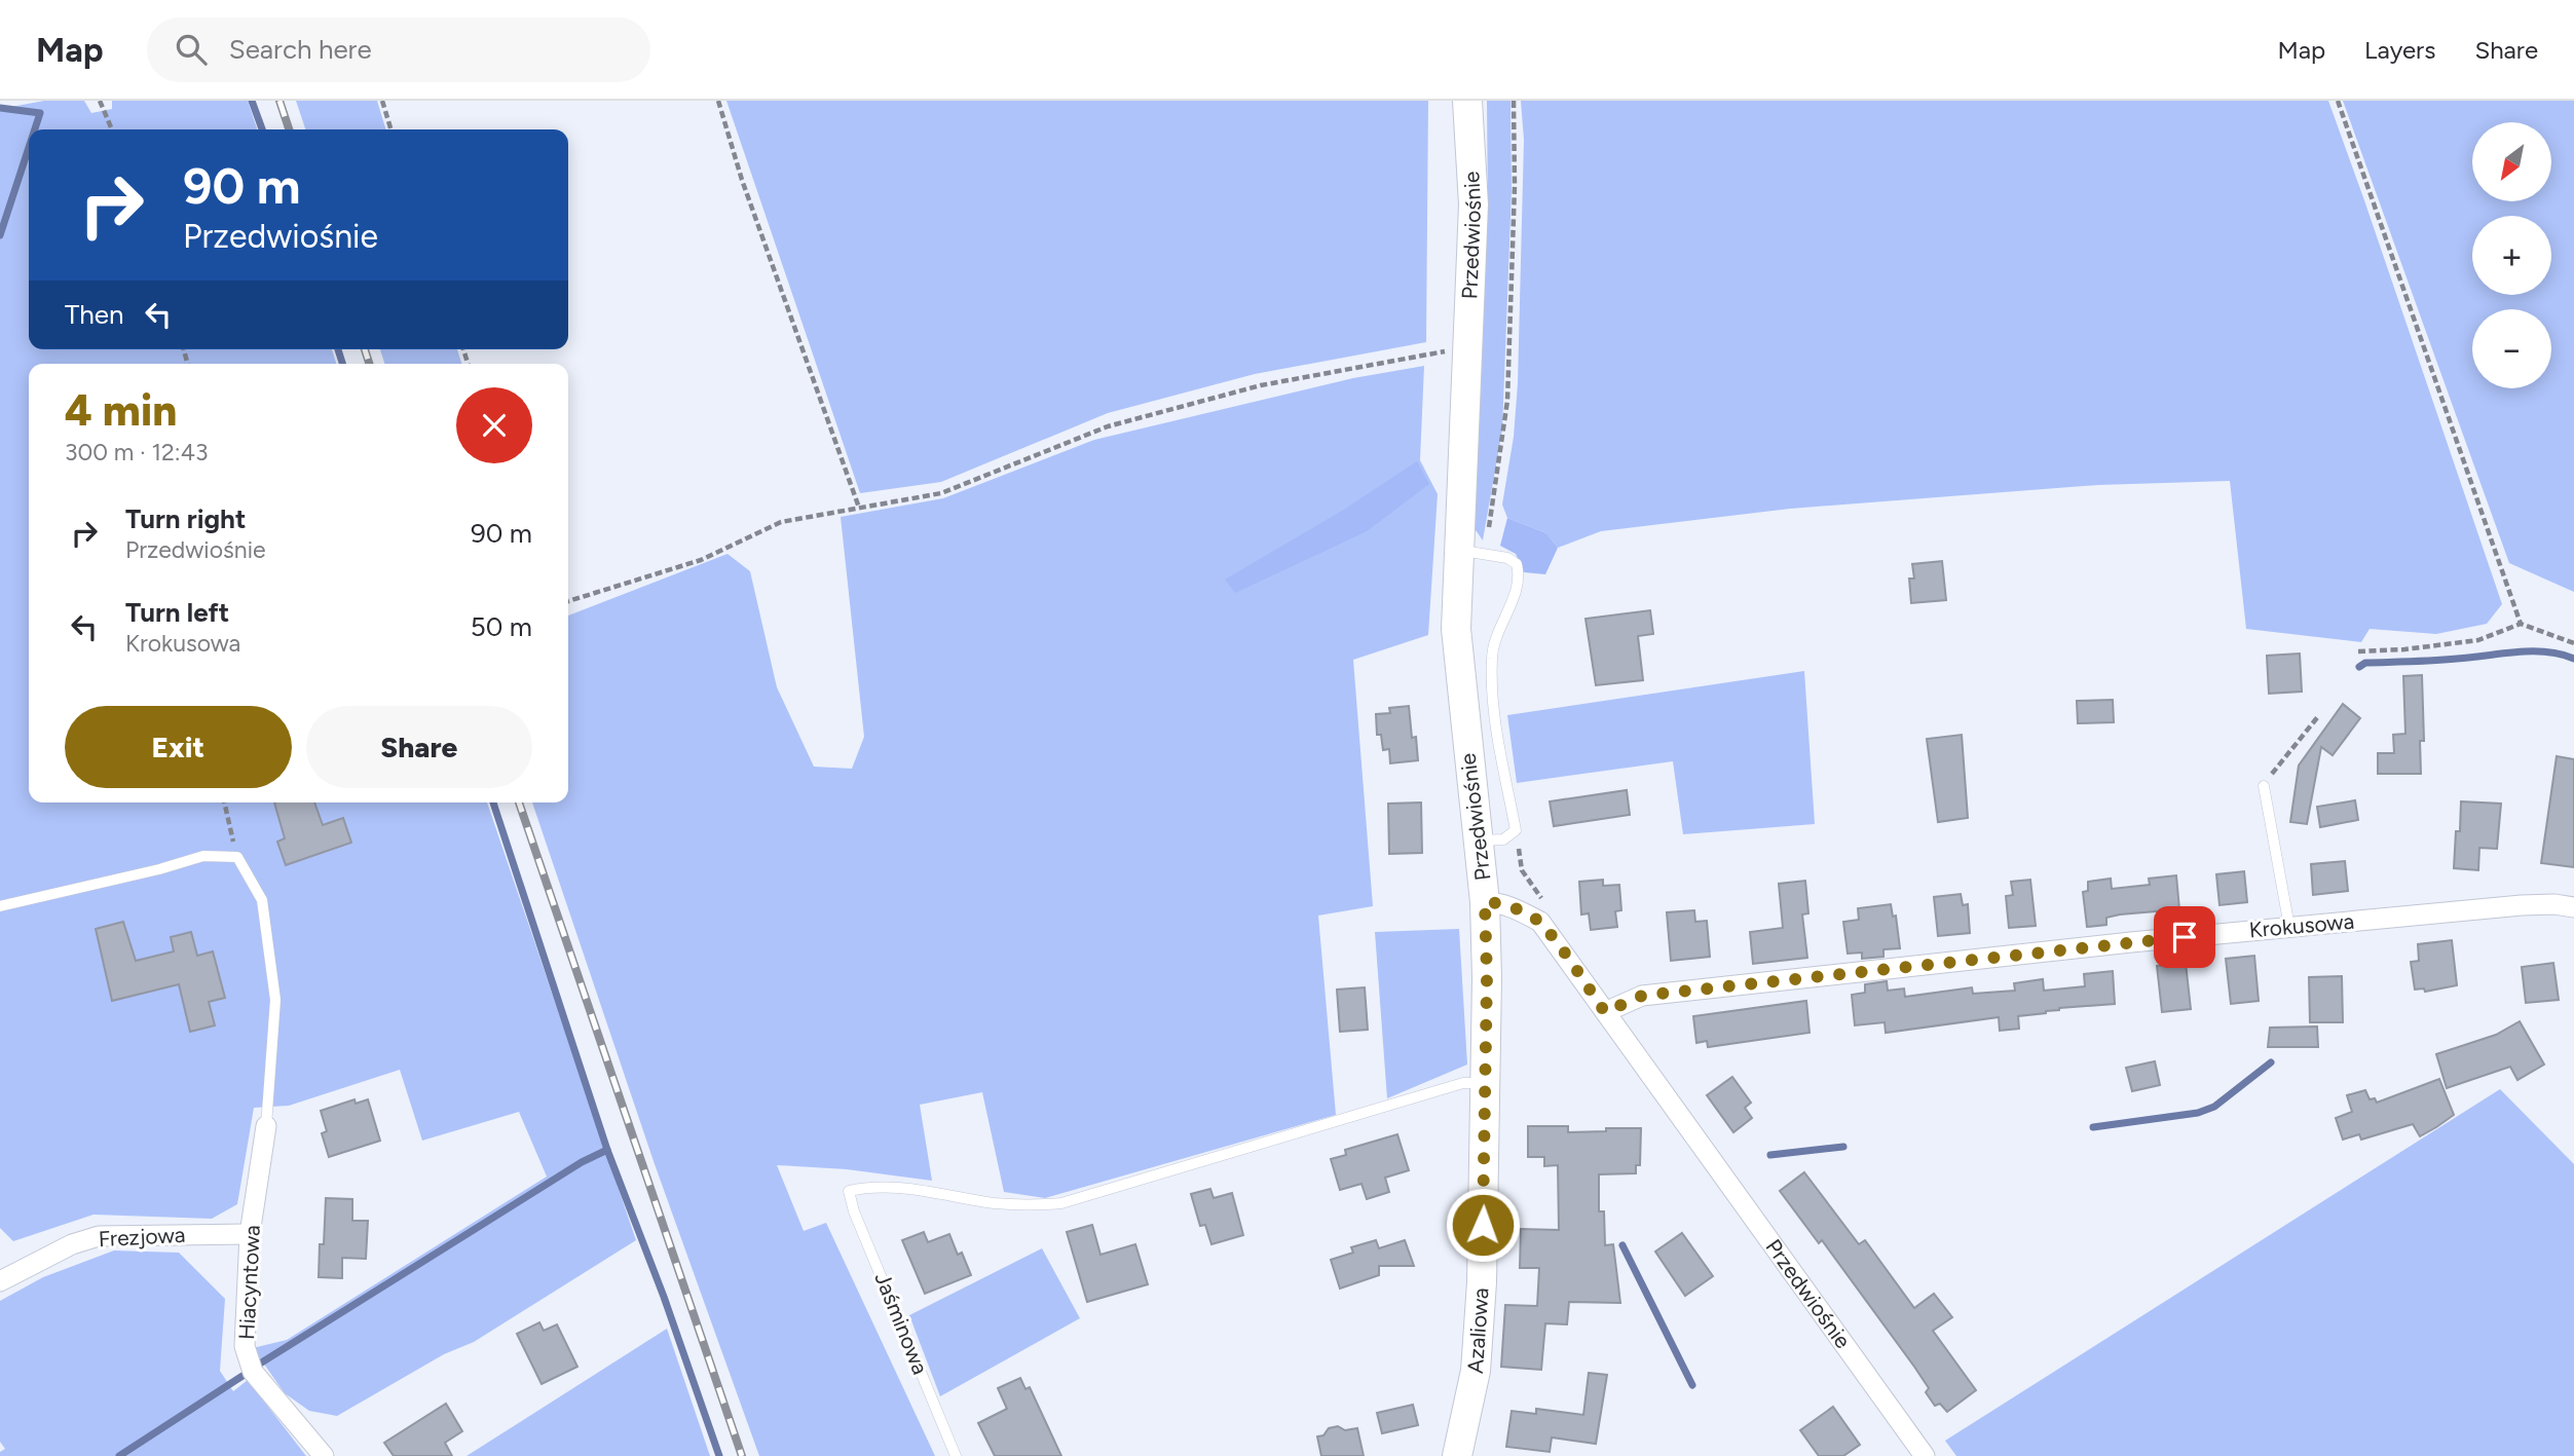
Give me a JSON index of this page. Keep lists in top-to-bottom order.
{
  "streets": {
    "street": [
      "Przedwiośnie",
      "Krokusowa",
      "Frezjowa",
      "Hiacyntowa",
      "Azaliowa"
    ],
    "lane": ["Jaśminowa"]
  },
  "crossings": [
    ["Przedwiośnie", "Krokusowa"],
    ["Przedwiośnie", "Azaliowa"],
    ["Frezjowa", "Hiacyntowa"],
    ["Jaśminowa", "Azaliowa"]
  ],
  "north": "bottom left",
  "page": {
    "header": "Map",
    "search": "Search here",
    "nav": ["Map", "Layers", "Share"],
    "map_buttons": ["+", "−"],
    "turn": ["90 m", "Przedwiośnie"],
    "then": "Then",
    "heading": ["4 min", "300 m · 12:43"],
    "list": [
      {
        "name": "Turn right",
        "note": "Przedwiośnie",
        "value": "90 m"
      },
      {
        "name": "Turn left",
        "note": "Krokusowa",
        "value": "50 m"
      }
    ],
    "buttons": ["Exit", "Share"]
  }
}
